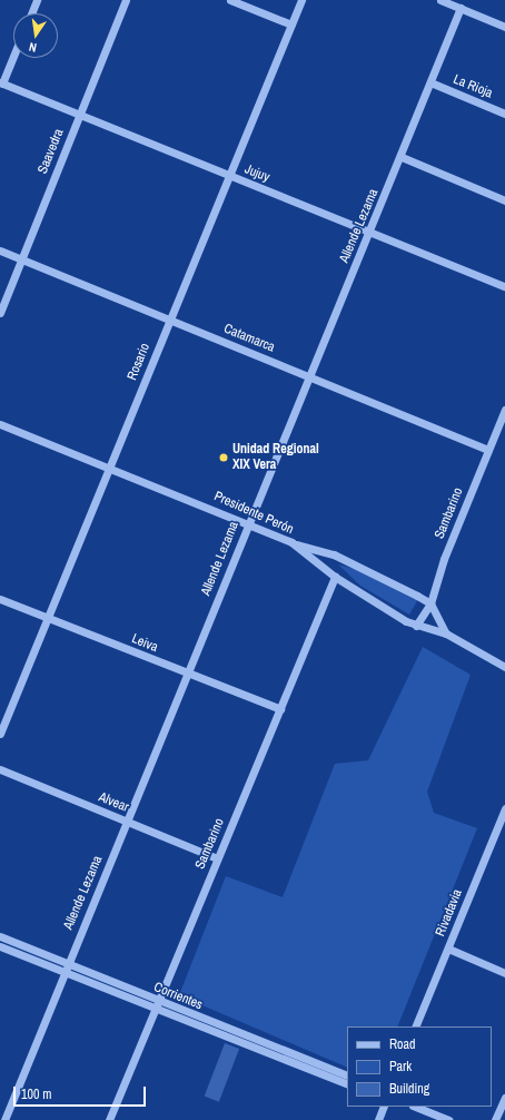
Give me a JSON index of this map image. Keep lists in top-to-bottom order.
{
  "streets": {
    "street": [
      "La Rioja",
      "Saavedra",
      "Jujuy",
      "Allende Lezama",
      "Catamarca",
      "Rosario",
      "Presidente Perón",
      "Sambarino",
      "Leiva",
      "Alvear",
      "Rivadavia",
      "Corrientes"
    ]
  },
  "crossings": [
    ["La Rioja", "Allende Lezama"],
    ["Saavedra", "Jujuy"],
    ["Saavedra", "Catamarca"],
    ["Jujuy", "Allende Lezama"],
    ["Jujuy", "Rosario"],
    ["Allende Lezama", "Catamarca"],
    ["Allende Lezama", "Presidente Perón"],
    ["Allende Lezama", "Leiva"],
    ["Allende Lezama", "Alvear"],
    ["Allende Lezama", "Corrientes"],
    ["Catamarca", "Rosario"],
    ["Catamarca", "Sambarino"],
    ["Rosario", "Presidente Perón"],
    ["Rosario", "Leiva"],
    ["Presidente Perón", "Sambarino"],
    ["Sambarino", "Leiva"],
    ["Sambarino", "Alvear"],
    ["Sambarino", "Corrientes"]
  ],
  "places": ["Unidad Regional XIX Vera"],
  "legend": ["Road", "Park", "Building"],
  "scale_bar": "100 m",
  "north": "bottom"
}
